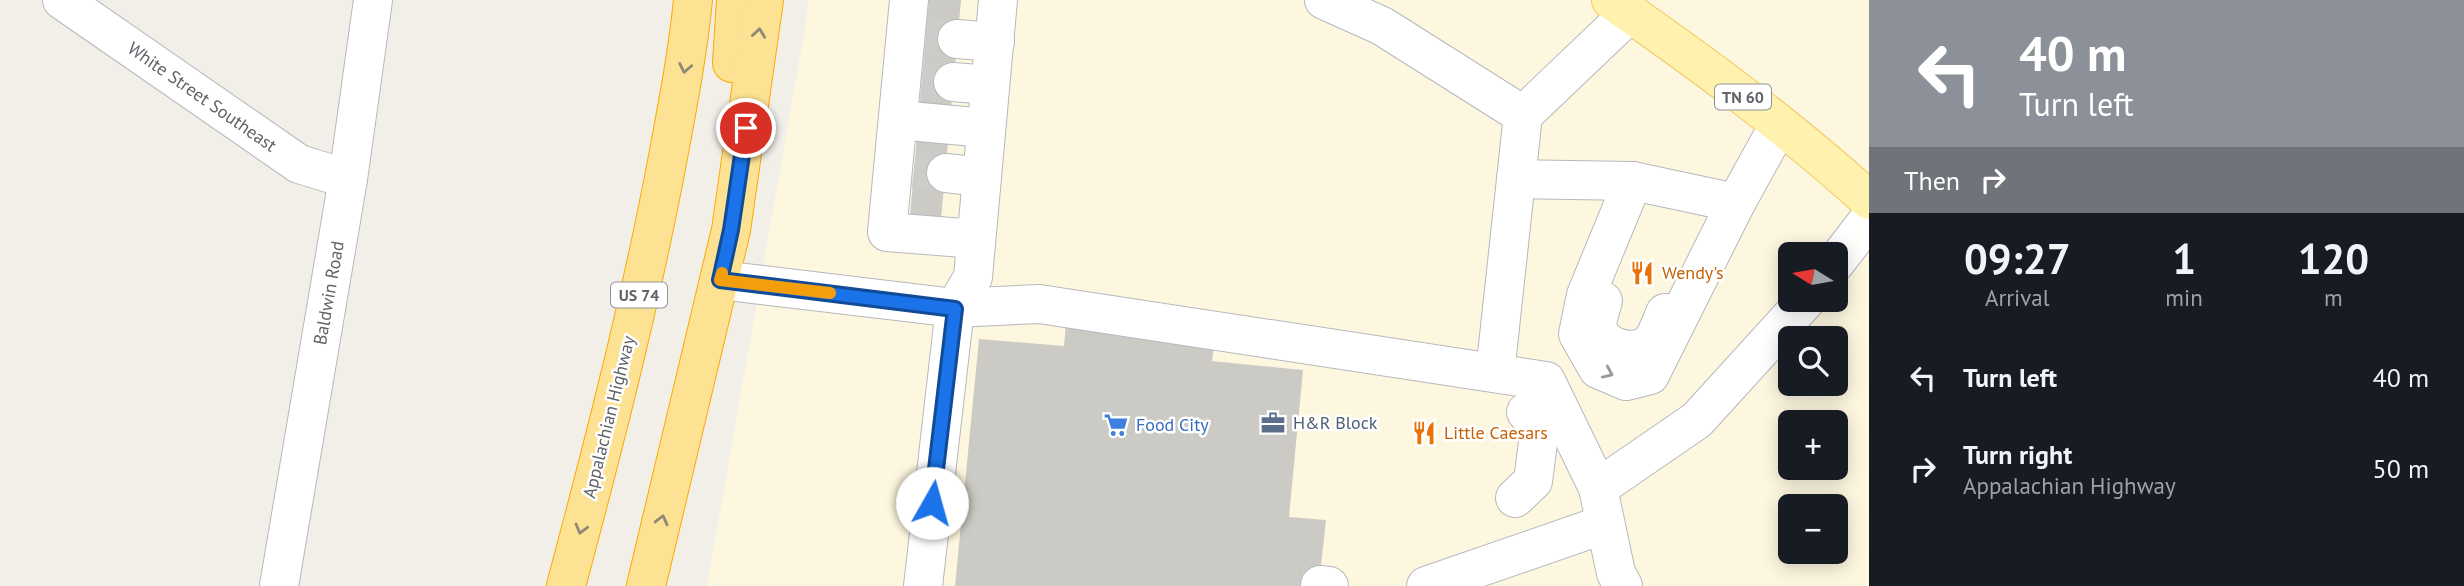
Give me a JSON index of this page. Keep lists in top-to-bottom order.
{
  "streets": {
    "highway": ["US 74", "Appalachian Highway"],
    "main road": ["TN 60"],
    "street": ["White Street Southeast", "Baldwin Road"]
  },
  "crossings": [
    ["White Street Southeast", "Baldwin Road"]
  ],
  "places": {
    "restaurant": ["Wendy's", "Little Caesars"],
    "office": ["H&R Block"],
    "supermarket": ["Food City"]
  },
  "north": "left",
  "page": {
    "turn": ["40 m", "Turn left"],
    "then": "Then",
    "eta": [
      "09:27",
      "Arrival",
      "1",
      "min",
      "120",
      "m"
    ],
    "map_buttons": ["+", "−"],
    "list": [
      {
        "name": "Turn left",
        "value": "40 m"
      },
      {
        "name": "Turn right",
        "note": "Appalachian Highway",
        "value": "50 m"
      }
    ]
  }
}
